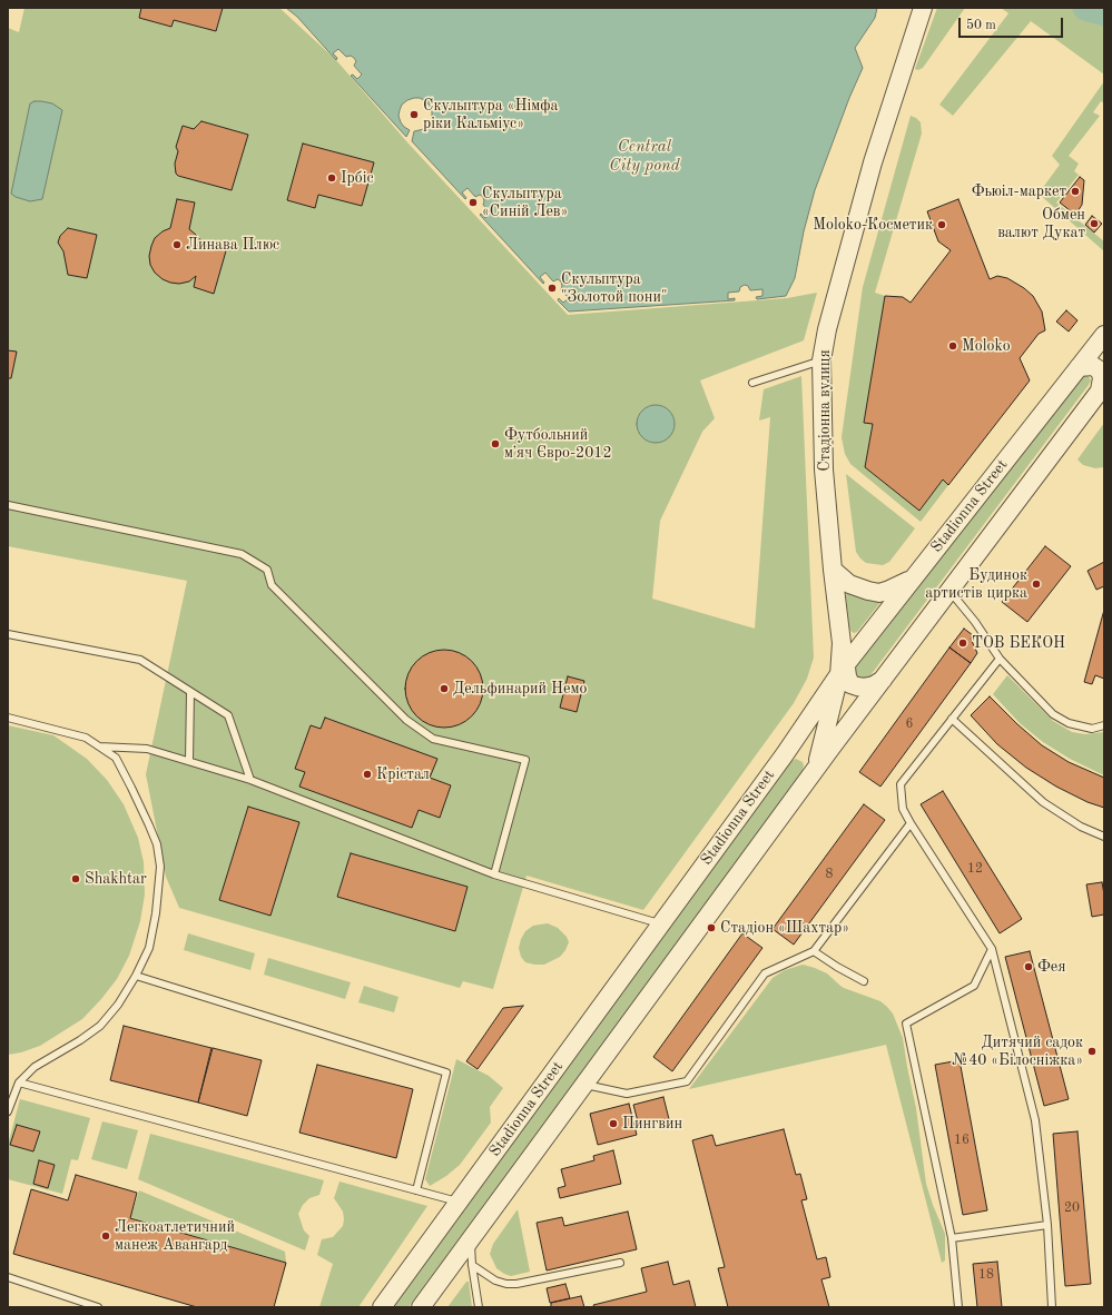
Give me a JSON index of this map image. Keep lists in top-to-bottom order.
{
  "streets": {
    "street": ["Стадіонна вулиця", "Stadionna Street"]
  },
  "crossings": [
    ["Стадіонна вулиця", "Stadionna Street"]
  ],
  "water": ["Central City pond"],
  "places": [
    "Скульптура «Німфа ріки Кальміус»",
    "Ірбіс",
    "Фьюіл-маркет",
    "Скульптура «Синій Лев»",
    "Обмен валют Дукат",
    "Moloko-Косметик",
    "Линава Плюс",
    "Скульптура \"Золотой пони\"",
    "Moloko",
    "Футбольний мʼяч Євро-2012",
    "Будинок артистів цирка",
    "ТОВ БЕКОН",
    "Дельфинарий Немо",
    "Крістал",
    "Shakhtar",
    "Стадіон «Шахтар»",
    "Фея",
    "Дитячий садок №40 «Білосніжка»",
    "Пингвин",
    "Легкоатлетичний манеж Авангард"
  ],
  "house_numbers": [
    "6",
    "12",
    "8",
    "16",
    "20",
    "18"
  ],
  "scale_bar": "50 m"
}
